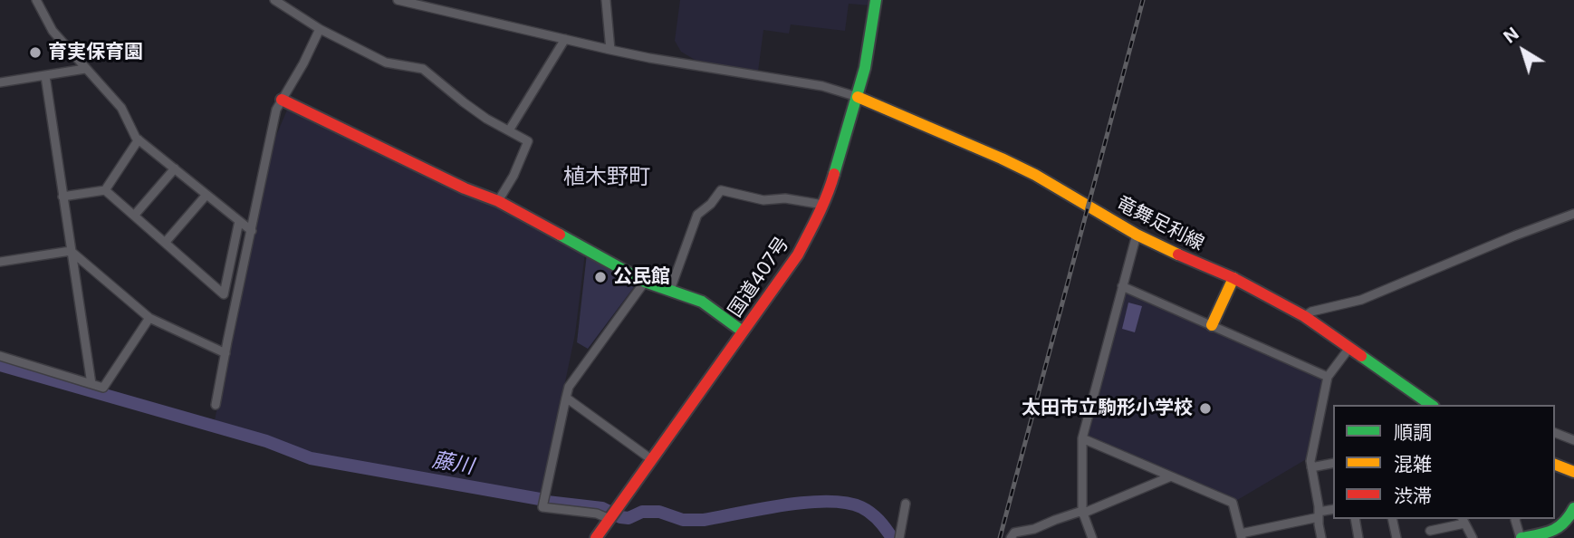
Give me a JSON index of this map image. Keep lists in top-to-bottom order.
{
  "streets": {
    "main road": ["竜舞足利線", "国道407号"]
  },
  "crossings": [
    ["竜舞足利線", "国道407号"]
  ],
  "districts": ["植木野町"],
  "water": ["藤川"],
  "places": ["育実保育園", "公民館", "太田市立駒形小学校"],
  "legend": ["順調", "混雑", "渋滞"],
  "north": "top left"
}
